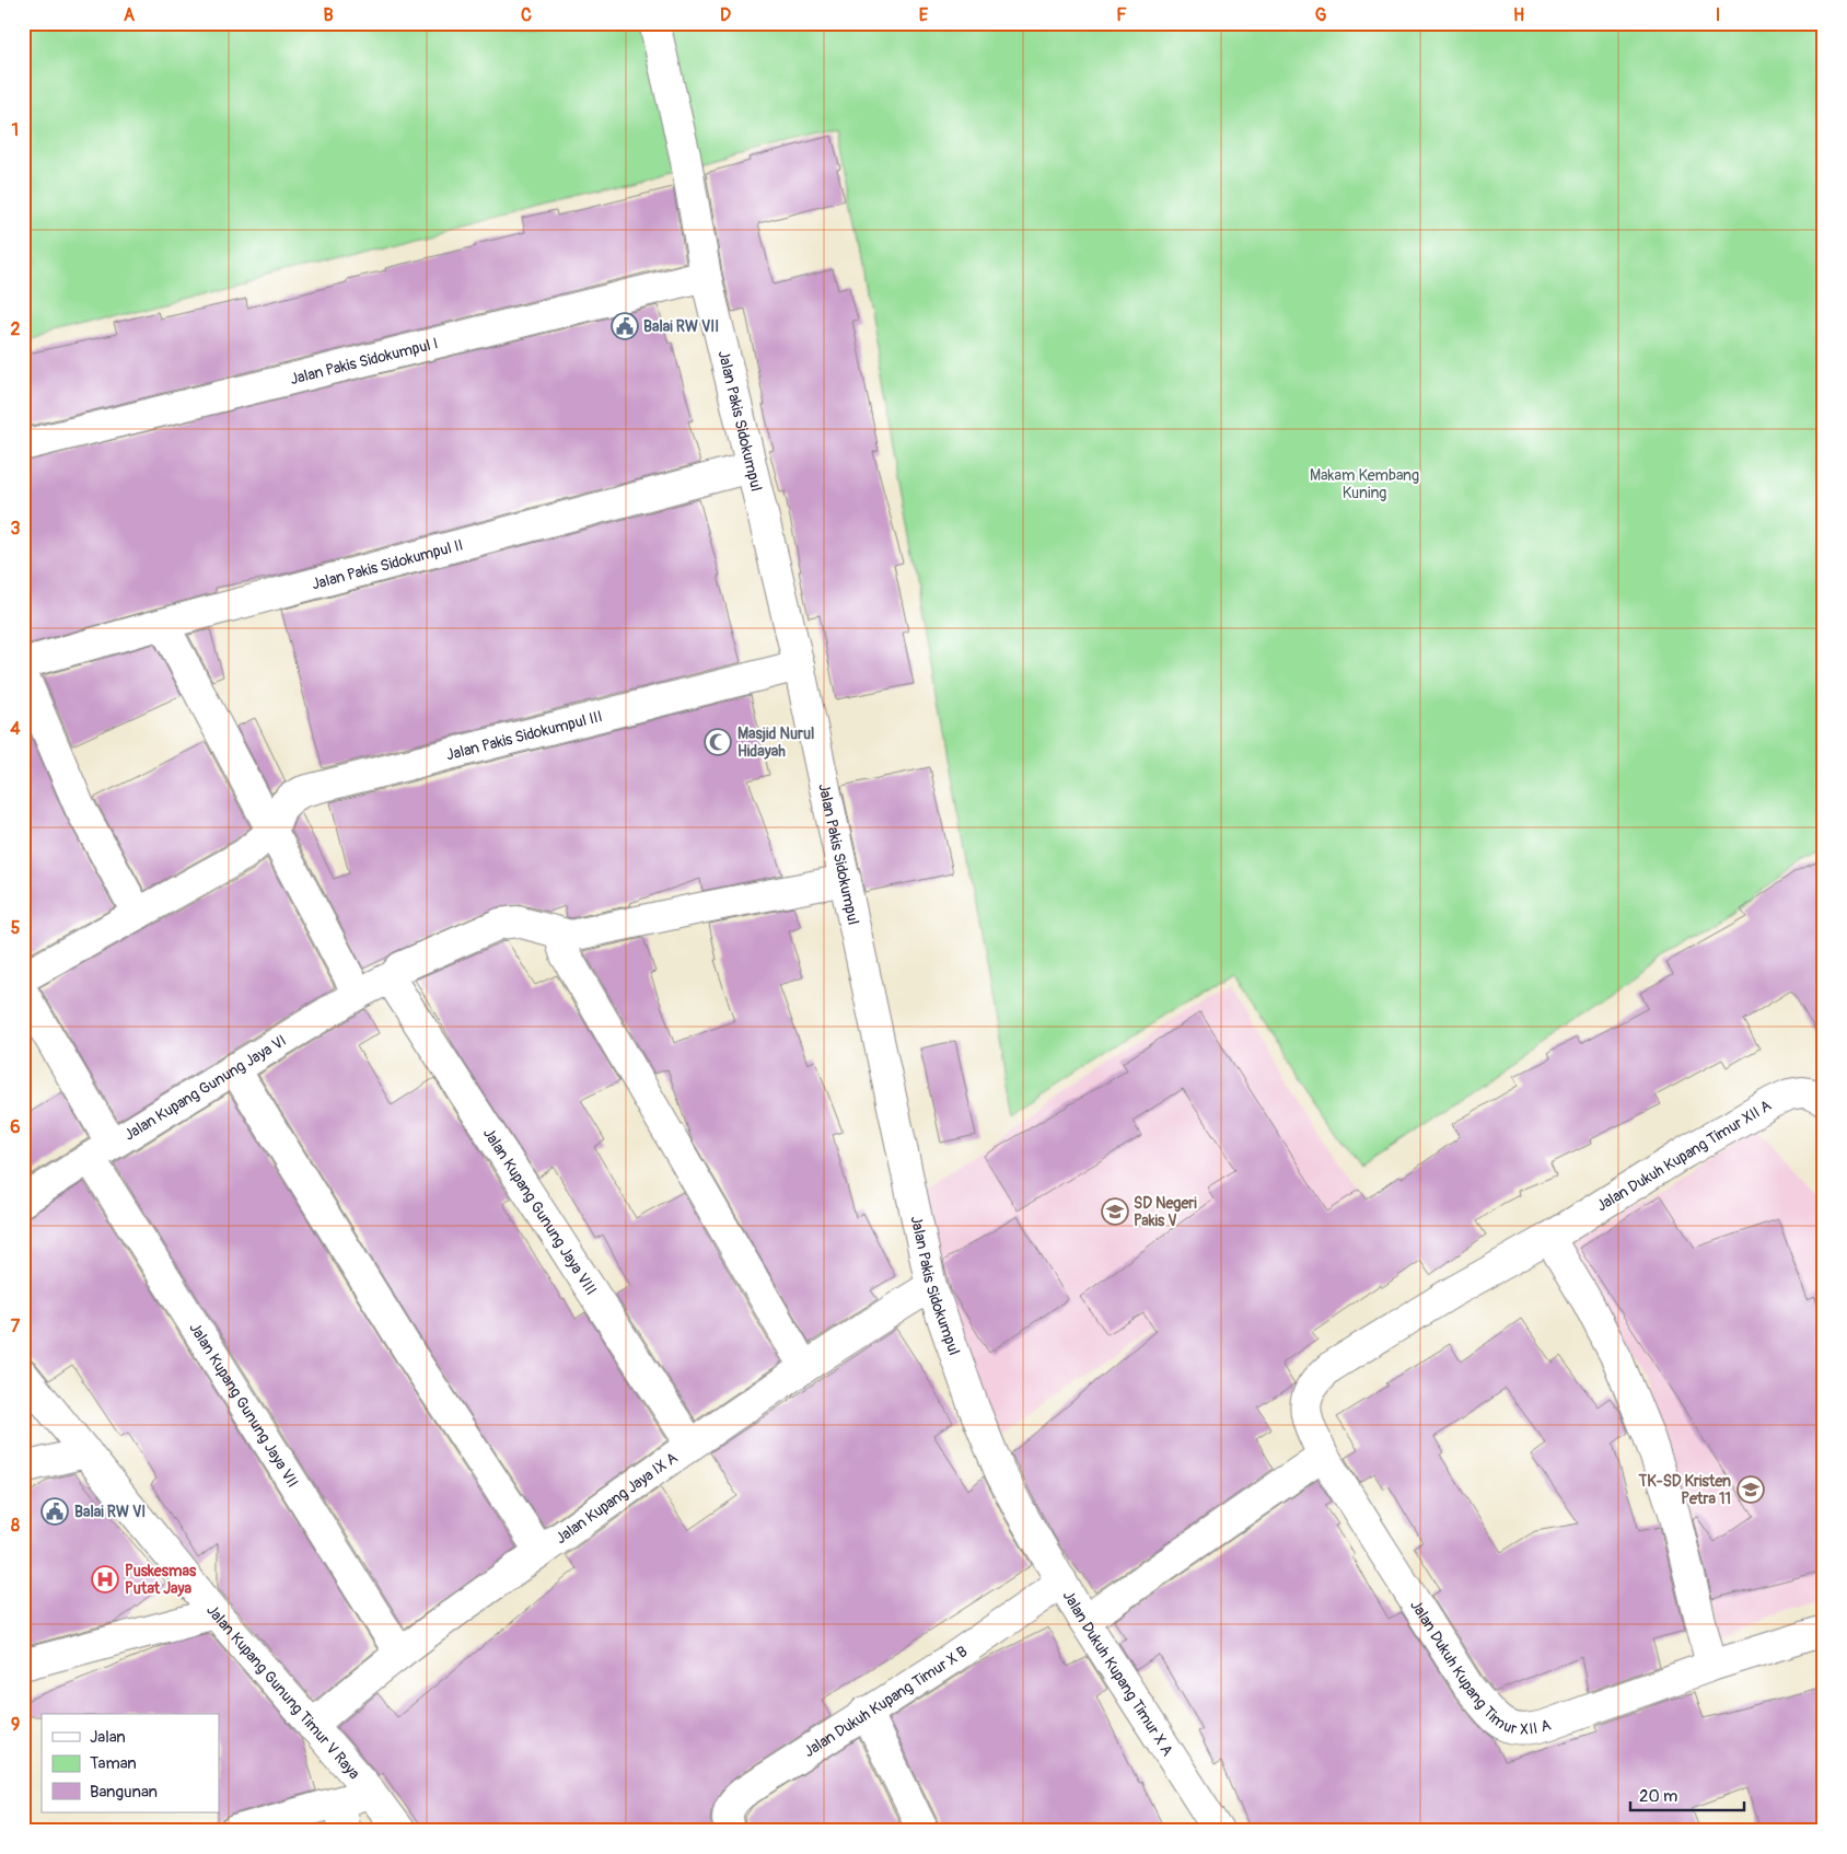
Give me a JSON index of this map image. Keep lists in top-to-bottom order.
{
  "streets": {
    "street": [
      "Jalan Pakis Sidokumpul I",
      "Jalan Pakis Sidokumpul",
      "Jalan Pakis Sidokumpul II",
      "Jalan Pakis Sidokumpul III",
      "Jalan Kupang Gunung Jaya VI",
      "Jalan Dukuh Kupang Timur XII A",
      "Jalan Kupang Gunung Jaya VIII",
      "Jalan Kupang Gunung Jaya VII",
      "Jalan Kupang Jaya IX A",
      "Jalan Dukuh Kupang Timur X A",
      "Jalan Kupang Gunung Timur V Raya",
      "Jalan Dukuh Kupang Timur X B"
    ]
  },
  "crossings": [
    ["Jalan Pakis Sidokumpul I", "Jalan Pakis Sidokumpul"],
    ["Jalan Pakis Sidokumpul", "Jalan Pakis Sidokumpul II"],
    ["Jalan Pakis Sidokumpul", "Jalan Pakis Sidokumpul III"],
    ["Jalan Pakis Sidokumpul", "Jalan Kupang Jaya IX A"],
    ["Jalan Pakis Sidokumpul", "Jalan Dukuh Kupang Timur X A"],
    ["Jalan Kupang Gunung Jaya VI", "Jalan Kupang Gunung Jaya VIII"],
    ["Jalan Kupang Gunung Jaya VI", "Jalan Kupang Gunung Jaya VII"],
    ["Jalan Kupang Gunung Jaya VIII", "Jalan Kupang Jaya IX A"],
    ["Jalan Kupang Gunung Jaya VII", "Jalan Kupang Jaya IX A"],
    ["Jalan Kupang Jaya IX A", "Jalan Kupang Gunung Timur V Raya"],
    ["Jalan Dukuh Kupang Timur X A", "Jalan Dukuh Kupang Timur X B"]
  ],
  "parks": ["Makam Kembang Kuning"],
  "places": {
    "public building": ["Balai RW VII", "Balai RW VI"],
    "mosque": ["Masjid Nurul Hidayah"],
    "school or university": ["SD Negeri Pakis V", "TK-SD Kristen Petra 11"],
    "hospital": ["Puskesmas Putat Jaya"]
  },
  "legend": ["Jalan", "Taman", "Bangunan"],
  "scale_bar": "20 m",
  "grid": {
    "columns": [
      "A",
      "B",
      "C",
      "D",
      "E",
      "F",
      "G",
      "H",
      "I"
    ],
    "rows": [
      "1",
      "2",
      "3",
      "4",
      "5",
      "6",
      "7",
      "8",
      "9"
    ]
  }
}
